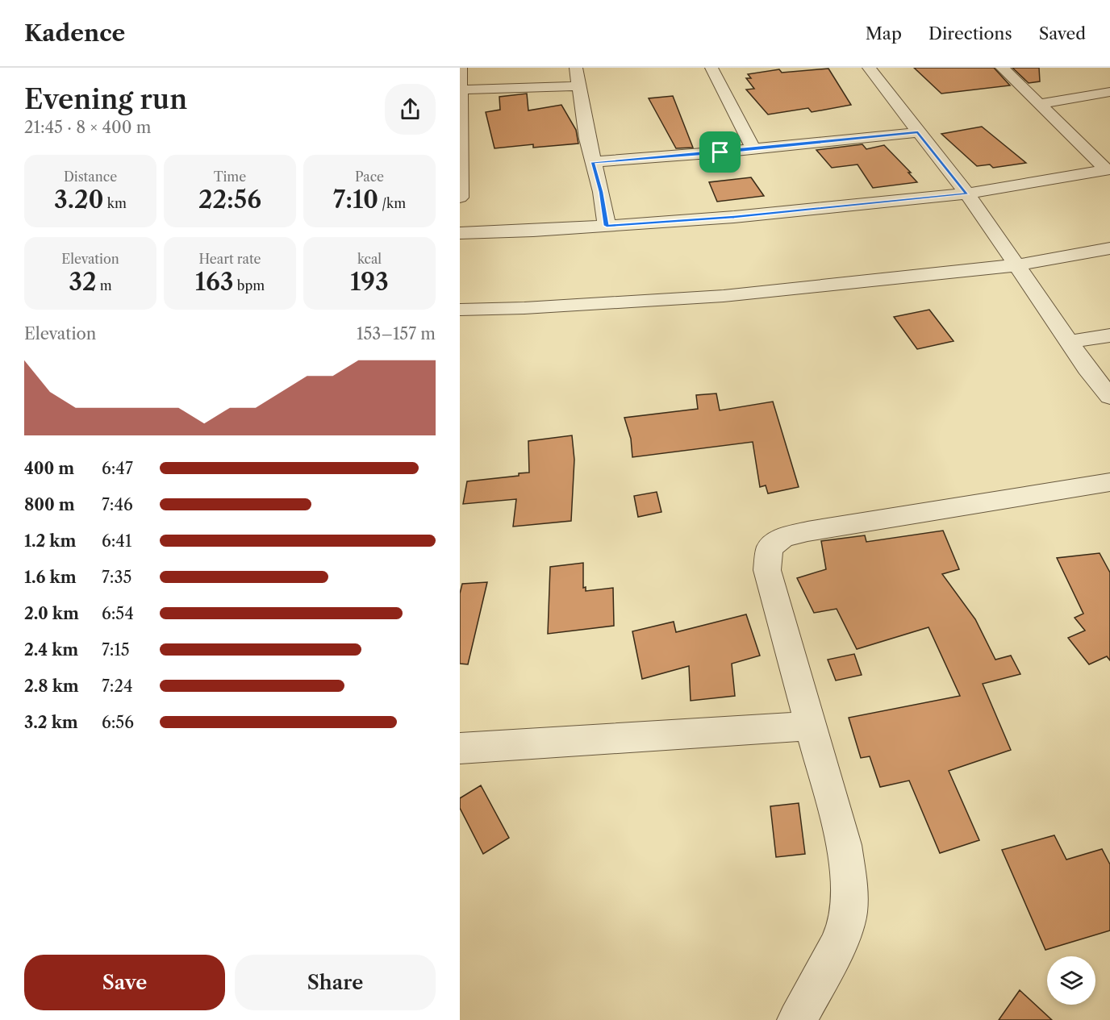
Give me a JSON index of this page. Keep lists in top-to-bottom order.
{
  "page": {
    "header": "Kadence",
    "nav": ["Map", "Directions", "Saved"],
    "heading": ["Evening run", "21:45 · 8 × 400 m"],
    "stats": [
      ["Distance", "3.20 km"],
      ["Time", "22:56"],
      ["Pace", "7:10 /km"],
      ["Elevation", "32 m"],
      ["Heart rate", "163 bpm"],
      ["kcal", "193"]
    ],
    "chart": ["Elevation", "153–157 m"],
    "list": [
      {
        "name": "400 m",
        "note": "6:47"
      },
      {
        "name": "800 m",
        "note": "7:46"
      },
      {
        "name": "1.2 km",
        "note": "6:41"
      },
      {
        "name": "1.6 km",
        "note": "7:35"
      },
      {
        "name": "2.0 km",
        "note": "6:54"
      },
      {
        "name": "2.4 km",
        "note": "7:15"
      },
      {
        "name": "2.8 km",
        "note": "7:24"
      },
      {
        "name": "3.2 km",
        "note": "6:56"
      }
    ],
    "buttons": ["Save", "Share"]
  }
}
